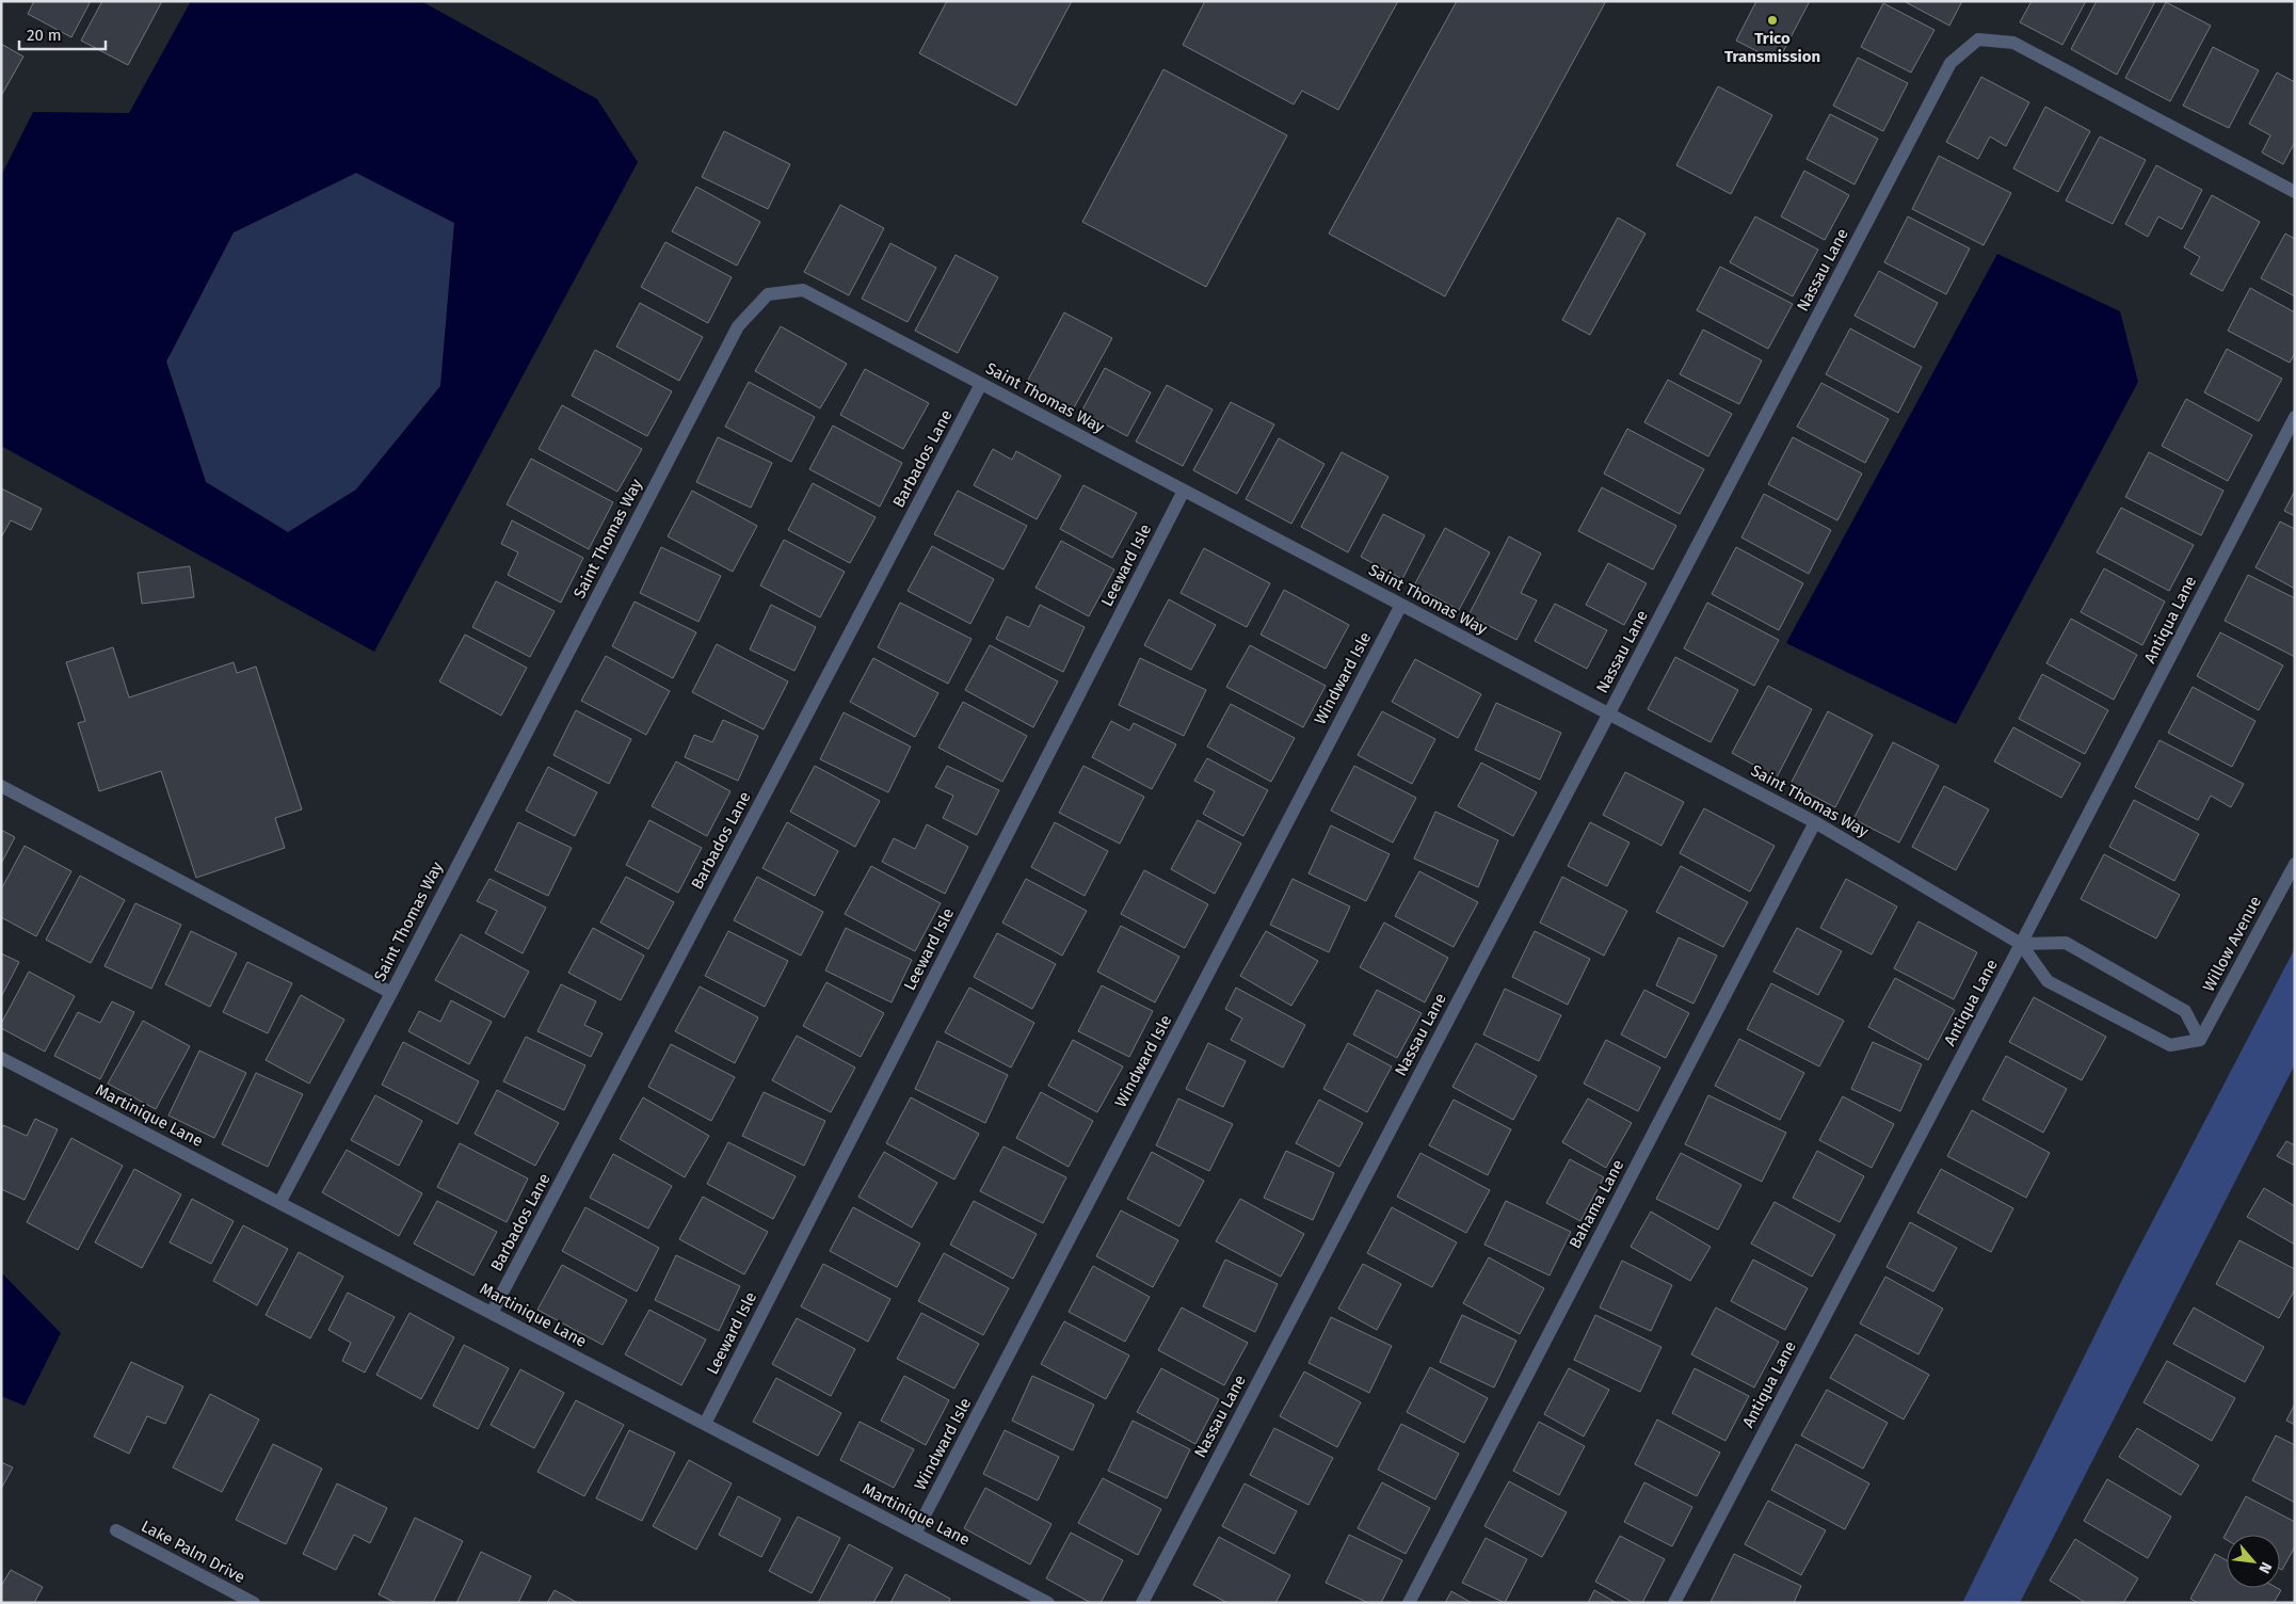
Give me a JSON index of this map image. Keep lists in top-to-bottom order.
{
  "streets": {
    "street": [
      "Nassau Lane",
      "Saint Thomas Way",
      "Barbados Lane",
      "Leeward Isle",
      "Antiqua Lane",
      "Windward Isle",
      "Willow Avenue",
      "Martinique Lane",
      "Bahama Lane",
      "Lake Palm Drive"
    ]
  },
  "crossings": [
    ["Nassau Lane", "Saint Thomas Way"],
    ["Saint Thomas Way", "Barbados Lane"],
    ["Saint Thomas Way", "Leeward Isle"],
    ["Saint Thomas Way", "Antiqua Lane"],
    ["Saint Thomas Way", "Windward Isle"],
    ["Saint Thomas Way", "Martinique Lane"],
    ["Saint Thomas Way", "Bahama Lane"],
    ["Barbados Lane", "Martinique Lane"],
    ["Leeward Isle", "Martinique Lane"],
    ["Windward Isle", "Martinique Lane"]
  ],
  "places": ["Trico Transmission"],
  "scale_bar": "20 m",
  "north": "bottom right"
}
